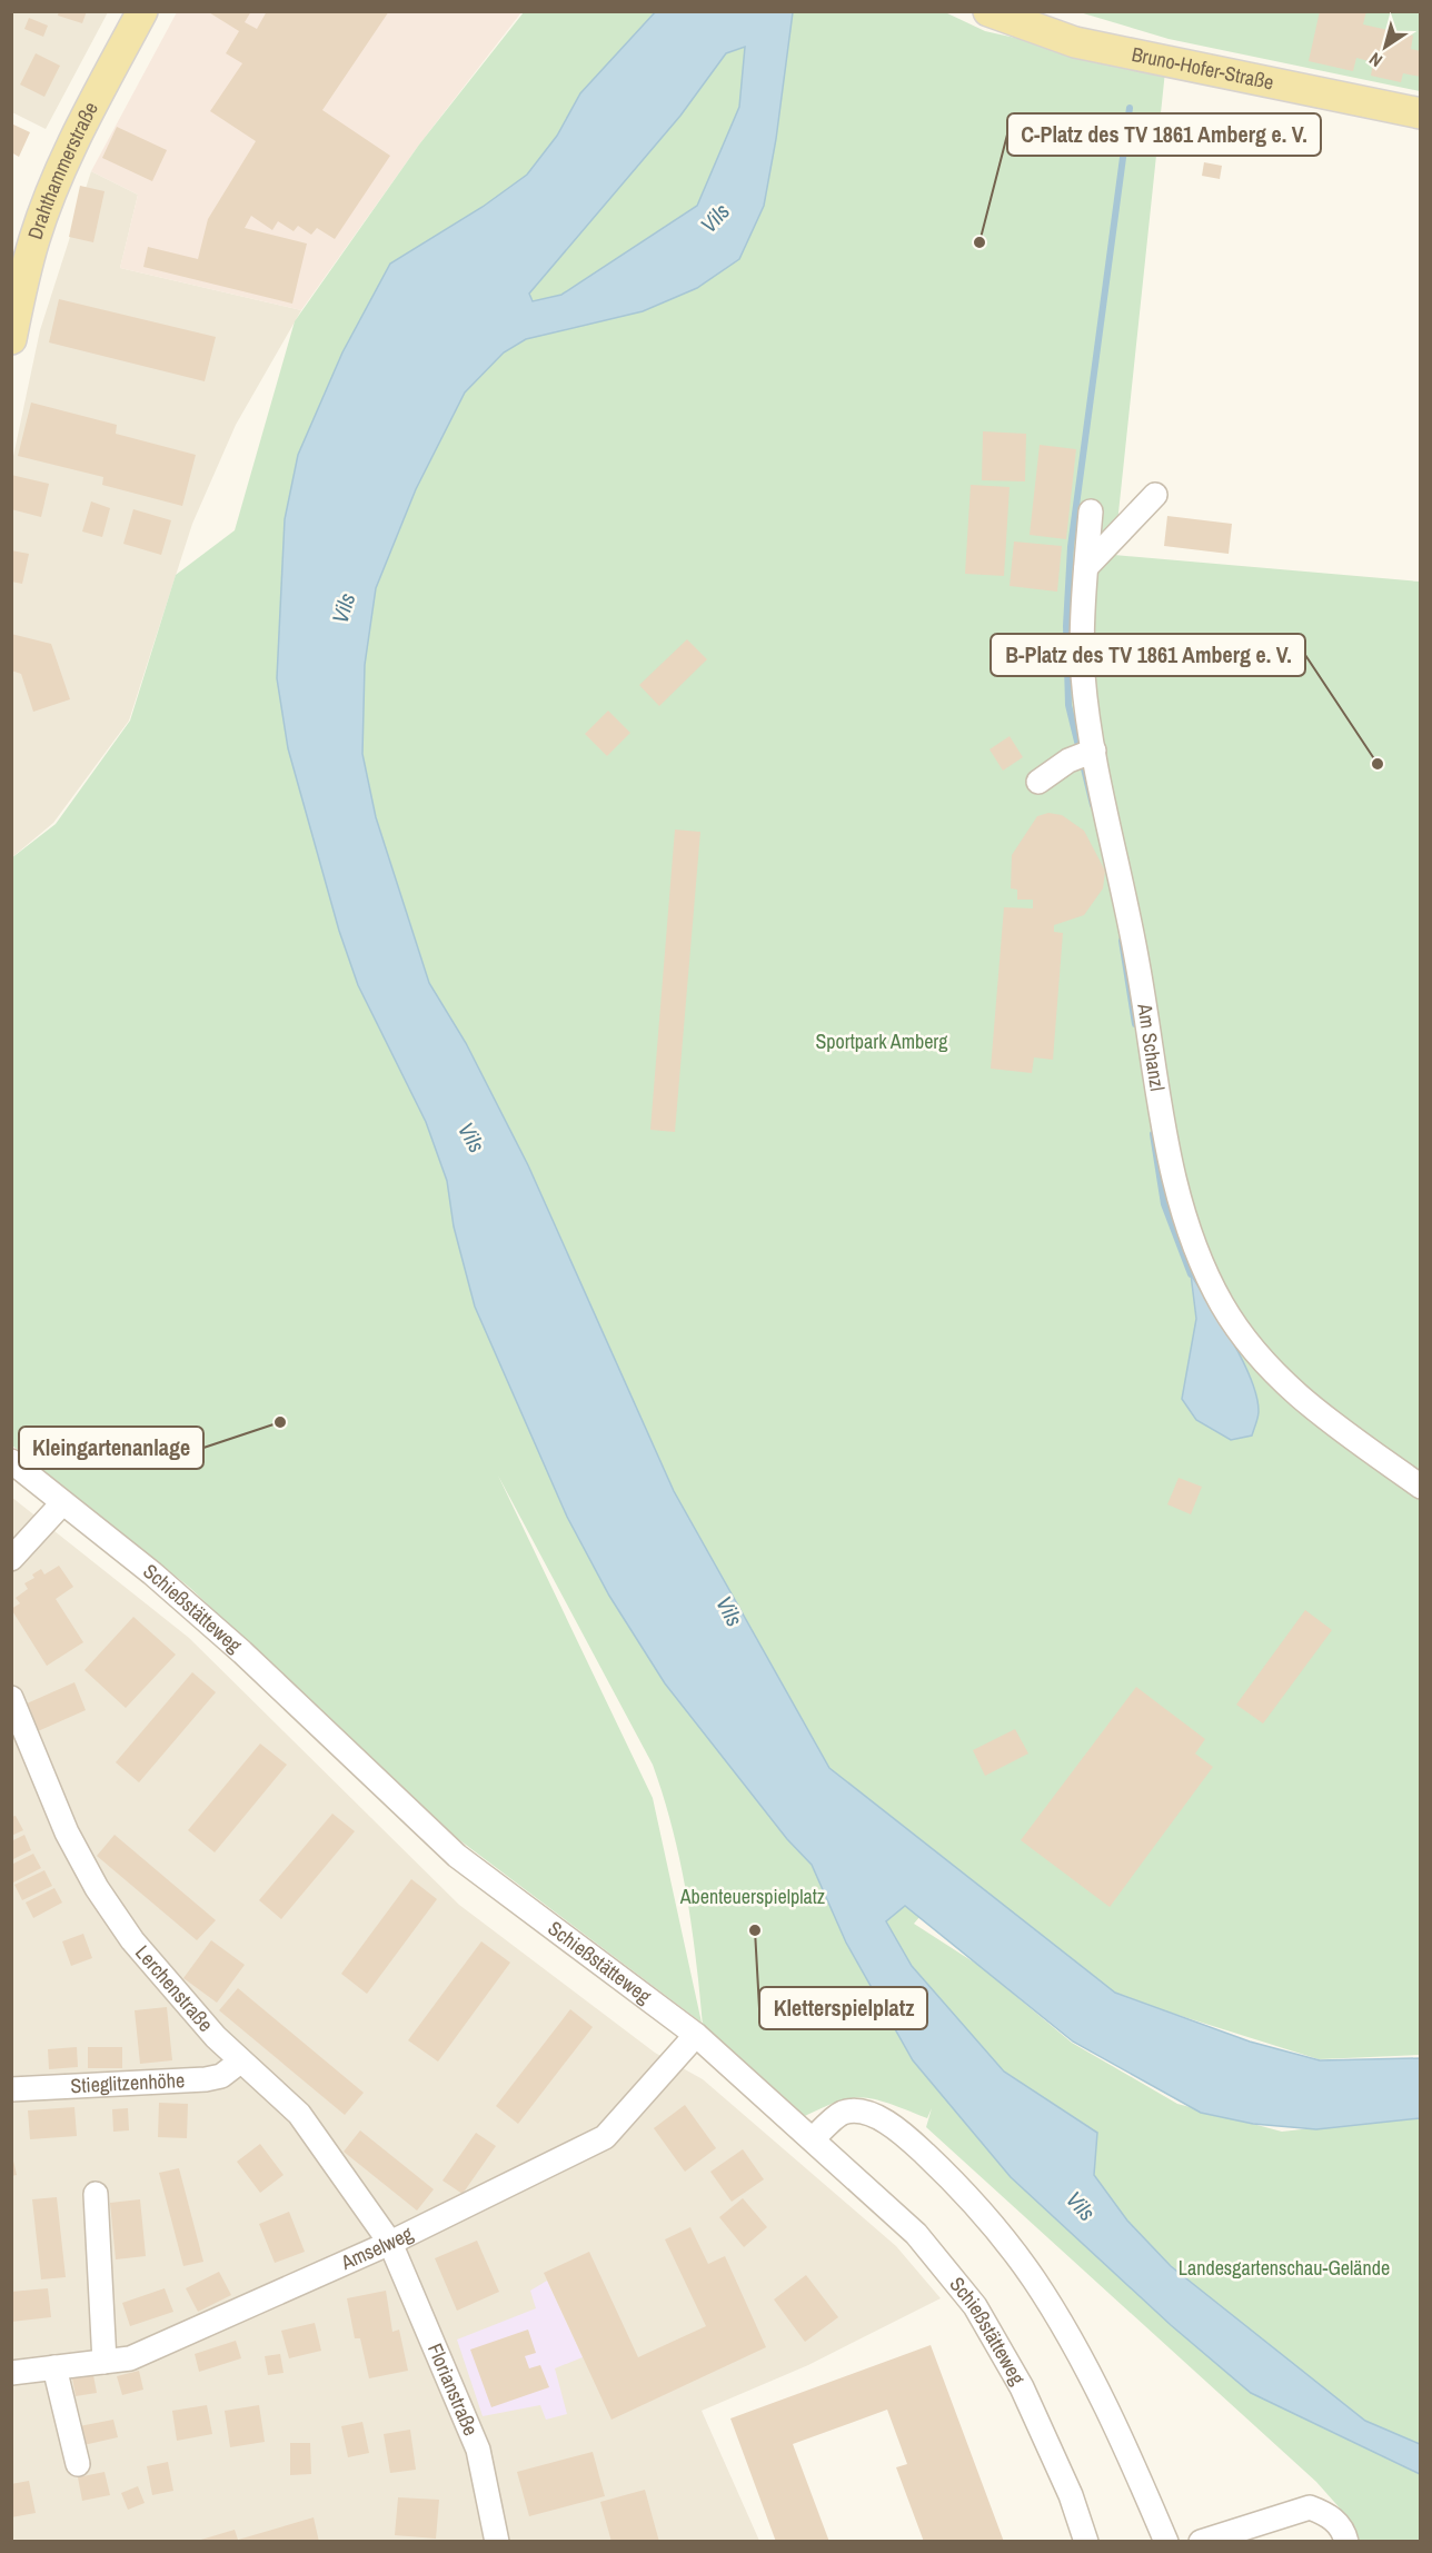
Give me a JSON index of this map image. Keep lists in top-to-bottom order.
{
  "streets": {
    "main road": ["Bruno-Hofer-Straße", "Drahthammerstraße"],
    "street": [
      "Am Schanzl",
      "Schießstätteweg",
      "Lerchenstraße",
      "Stieglitzenhöhe",
      "Amselweg",
      "Florianstraße"
    ]
  },
  "crossings": [
    ["Schießstätteweg", "Amselweg"],
    ["Lerchenstraße", "Stieglitzenhöhe"],
    ["Lerchenstraße", "Amselweg"],
    ["Lerchenstraße", "Florianstraße"],
    ["Amselweg", "Florianstraße"]
  ],
  "water": ["Vils"],
  "parks": ["Sportpark Amberg", "Abenteuerspielplatz", "Landesgartenschau-Gelände"],
  "places": [
    "C-Platz des TV 1861 Amberg e. V.",
    "B-Platz des TV 1861 Amberg e. V.",
    "Kleingartenanlage",
    "Kletterspielplatz"
  ],
  "north": "bottom left"
}
